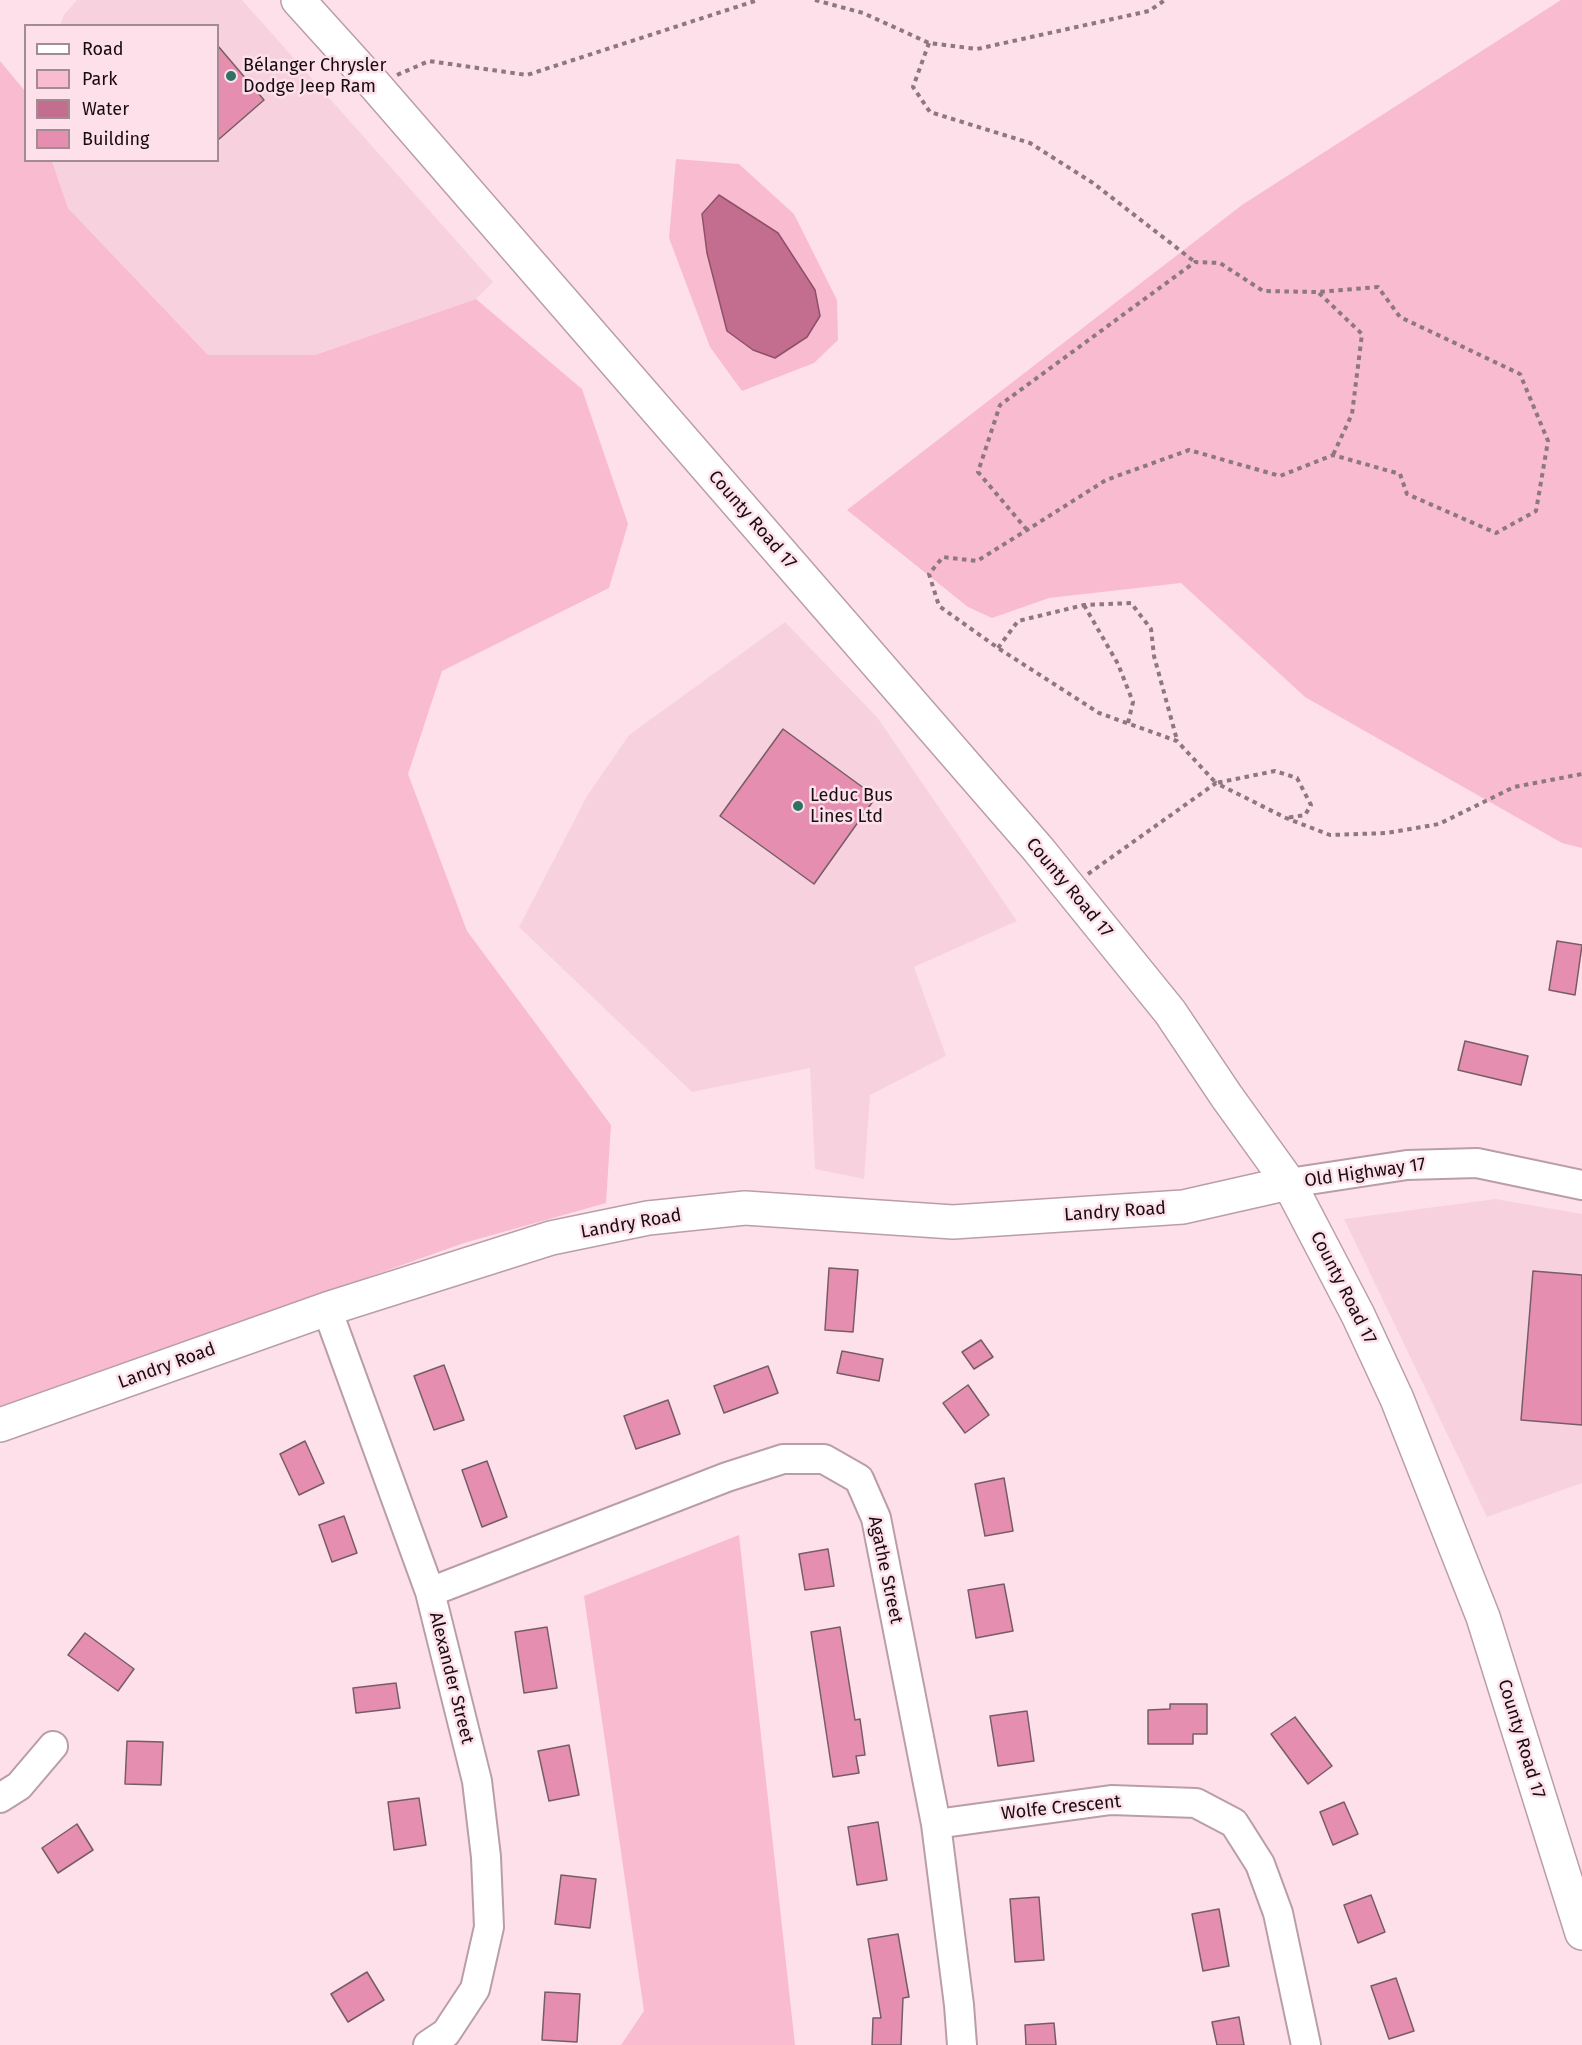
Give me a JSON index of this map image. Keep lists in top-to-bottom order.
{
  "streets": {
    "main road": ["County Road 17", "Landry Road"],
    "street": [
      "Old Highway 17",
      "Agathe Street",
      "Alexander Street",
      "Wolfe Crescent"
    ]
  },
  "crossings": [
    ["County Road 17", "Old Highway 17"],
    ["County Road 17", "Landry Road"],
    ["Old Highway 17", "Landry Road"],
    ["Landry Road", "Alexander Street"],
    ["Agathe Street", "Alexander Street"],
    ["Agathe Street", "Wolfe Crescent"]
  ],
  "places": ["Bélanger Chrysler Dodge Jeep Ram", "Leduc Bus Lines Ltd"],
  "legend": [
    "Road",
    "Park",
    "Water",
    "Building"
  ]
}
